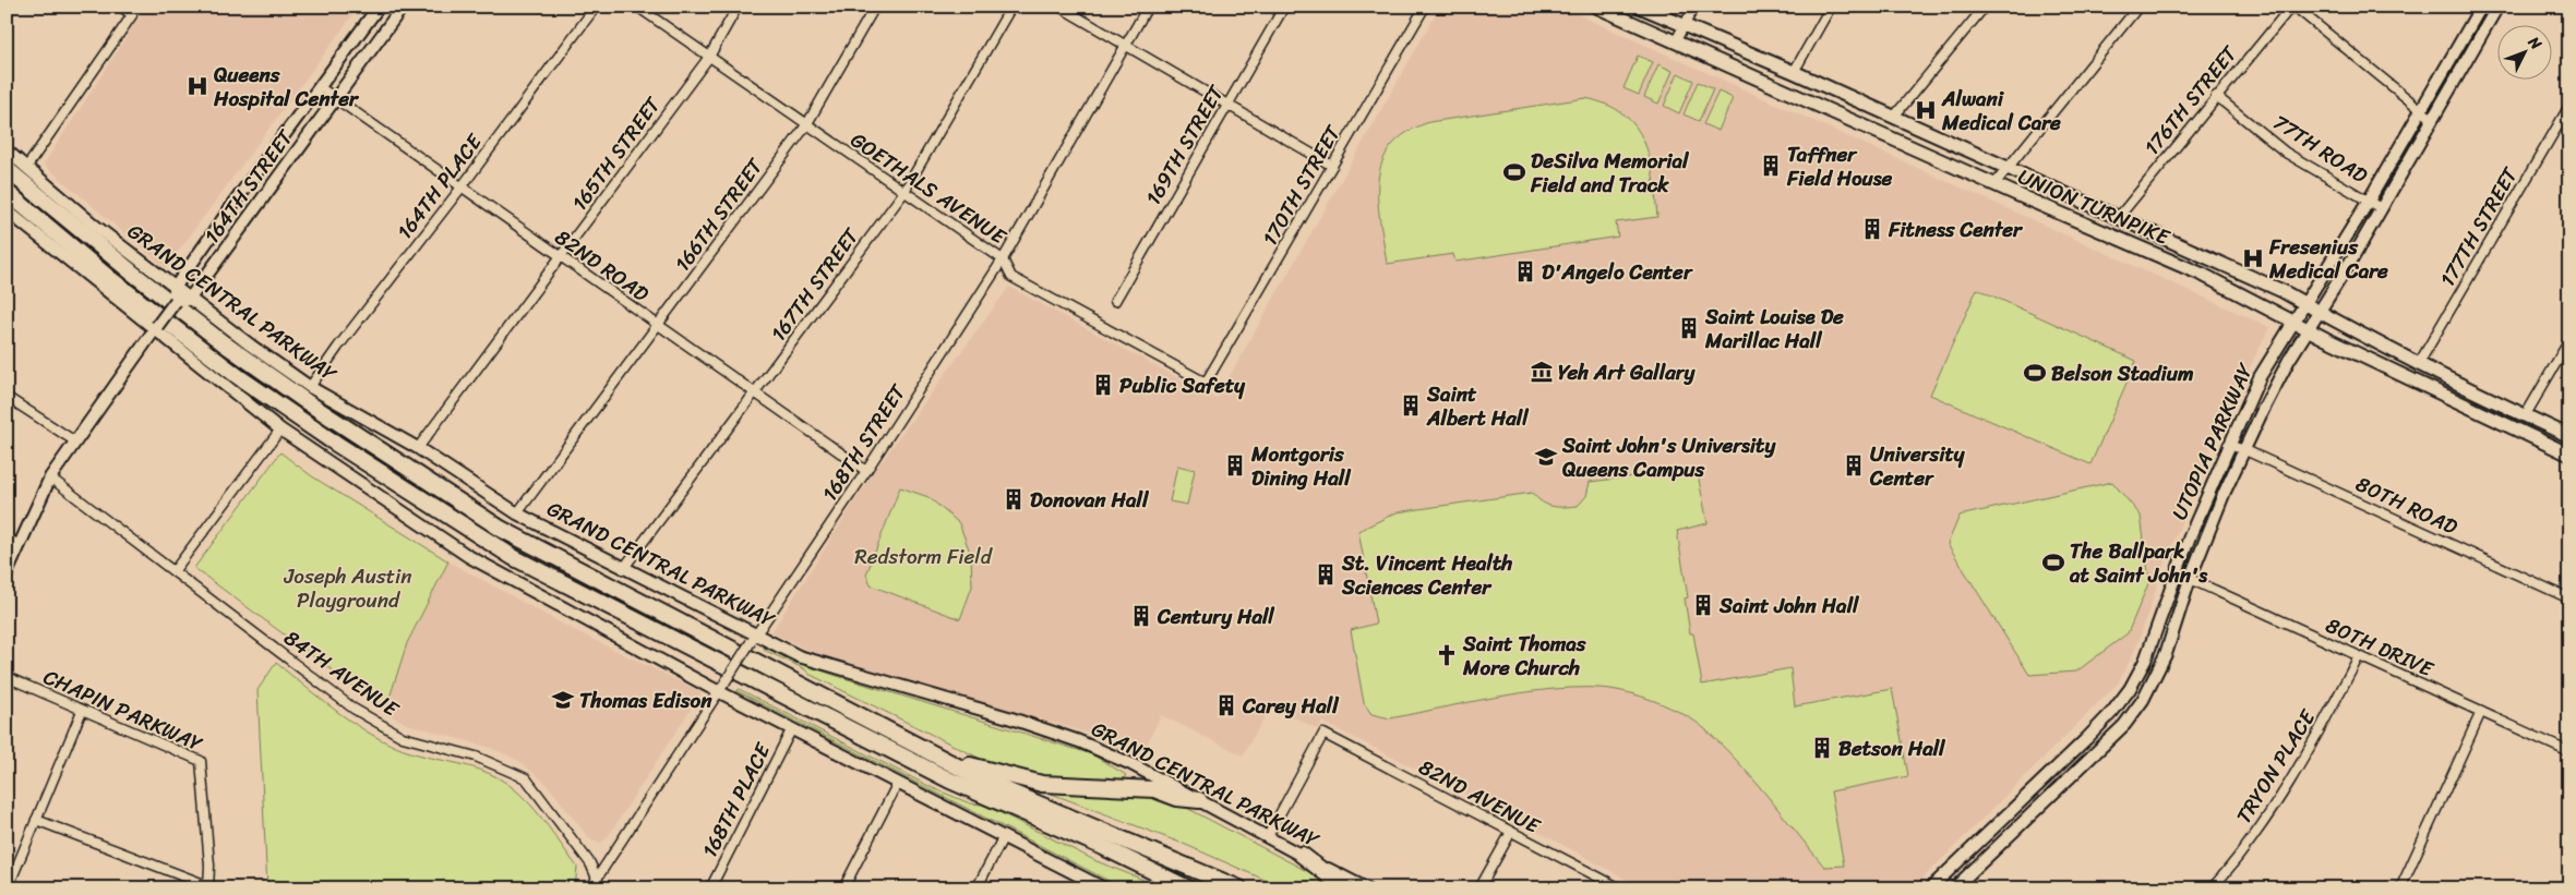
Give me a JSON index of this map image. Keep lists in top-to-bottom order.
{
  "streets": {
    "highway": ["GRAND CENTRAL PARKWAY"],
    "main road": ["164TH STREET", "UNION TURNPIKE", "UTOPIA PARKWAY"],
    "street": [
      "176TH STREET",
      "169TH STREET",
      "77TH ROAD",
      "165TH STREET",
      "170TH STREET",
      "164TH PLACE",
      "GOETHALS AVENUE",
      "166TH STREET",
      "177TH STREET",
      "82ND ROAD",
      "167TH STREET",
      "168TH STREET",
      "80TH ROAD",
      "80TH DRIVE",
      "84TH AVENUE",
      "CHAPIN PARKWAY",
      "TRYON PLACE",
      "82ND AVENUE",
      "168TH PLACE"
    ]
  },
  "crossings": [
    ["176TH STREET", "77TH ROAD"],
    ["176TH STREET", "UNION TURNPIKE"],
    ["77TH ROAD", "UTOPIA PARKWAY"],
    ["165TH STREET", "GOETHALS AVENUE"],
    ["165TH STREET", "82ND ROAD"],
    ["165TH STREET", "GRAND CENTRAL PARKWAY"],
    ["170TH STREET", "GOETHALS AVENUE"],
    ["164TH STREET", "82ND ROAD"],
    ["164TH STREET", "GRAND CENTRAL PARKWAY"],
    ["164TH PLACE", "82ND ROAD"],
    ["164TH PLACE", "GRAND CENTRAL PARKWAY"],
    ["GOETHALS AVENUE", "166TH STREET"],
    ["GOETHALS AVENUE", "167TH STREET"],
    ["GOETHALS AVENUE", "168TH STREET"],
    ["UNION TURNPIKE", "177TH STREET"],
    ["UNION TURNPIKE", "UTOPIA PARKWAY"],
    ["166TH STREET", "82ND ROAD"],
    ["166TH STREET", "GRAND CENTRAL PARKWAY"],
    ["82ND ROAD", "167TH STREET"],
    ["82ND ROAD", "168TH STREET"],
    ["167TH STREET", "GRAND CENTRAL PARKWAY"],
    ["GRAND CENTRAL PARKWAY", "168TH STREET"],
    ["GRAND CENTRAL PARKWAY", "82ND AVENUE"],
    ["UTOPIA PARKWAY", "80TH ROAD"],
    ["UTOPIA PARKWAY", "80TH DRIVE"],
    ["168TH STREET", "84TH AVENUE"],
    ["80TH DRIVE", "TRYON PLACE"]
  ],
  "parks": ["Redstorm Field", "Joseph Austin Playground"],
  "places": {
    "hospital": ["Queens Hospital Center", "Alwani Medical Care", "Fresenius Medical Care"],
    "building": [
      "Taffner Field House",
      "Fitness Center",
      "D'Angelo Center",
      "Saint Louise De Marillac Hall",
      "Public Safety",
      "Saint Albert Hall",
      "Montgoris Dining Hall",
      "University Center",
      "Donovan Hall",
      "St. Vincent Health Sciences Center",
      "Saint John Hall",
      "Century Hall",
      "Carey Hall",
      "Betson Hall"
    ],
    "sports": ["DeSilva Memorial Field and Track", "Belson Stadium", "The Ballpark at Saint John's"],
    "museum": ["Yeh Art Gallary"],
    "school or university": ["Saint John's University Queens Campus", "Thomas Edison"],
    "church": ["Saint Thomas More Church"]
  },
  "north": "top right"
}
